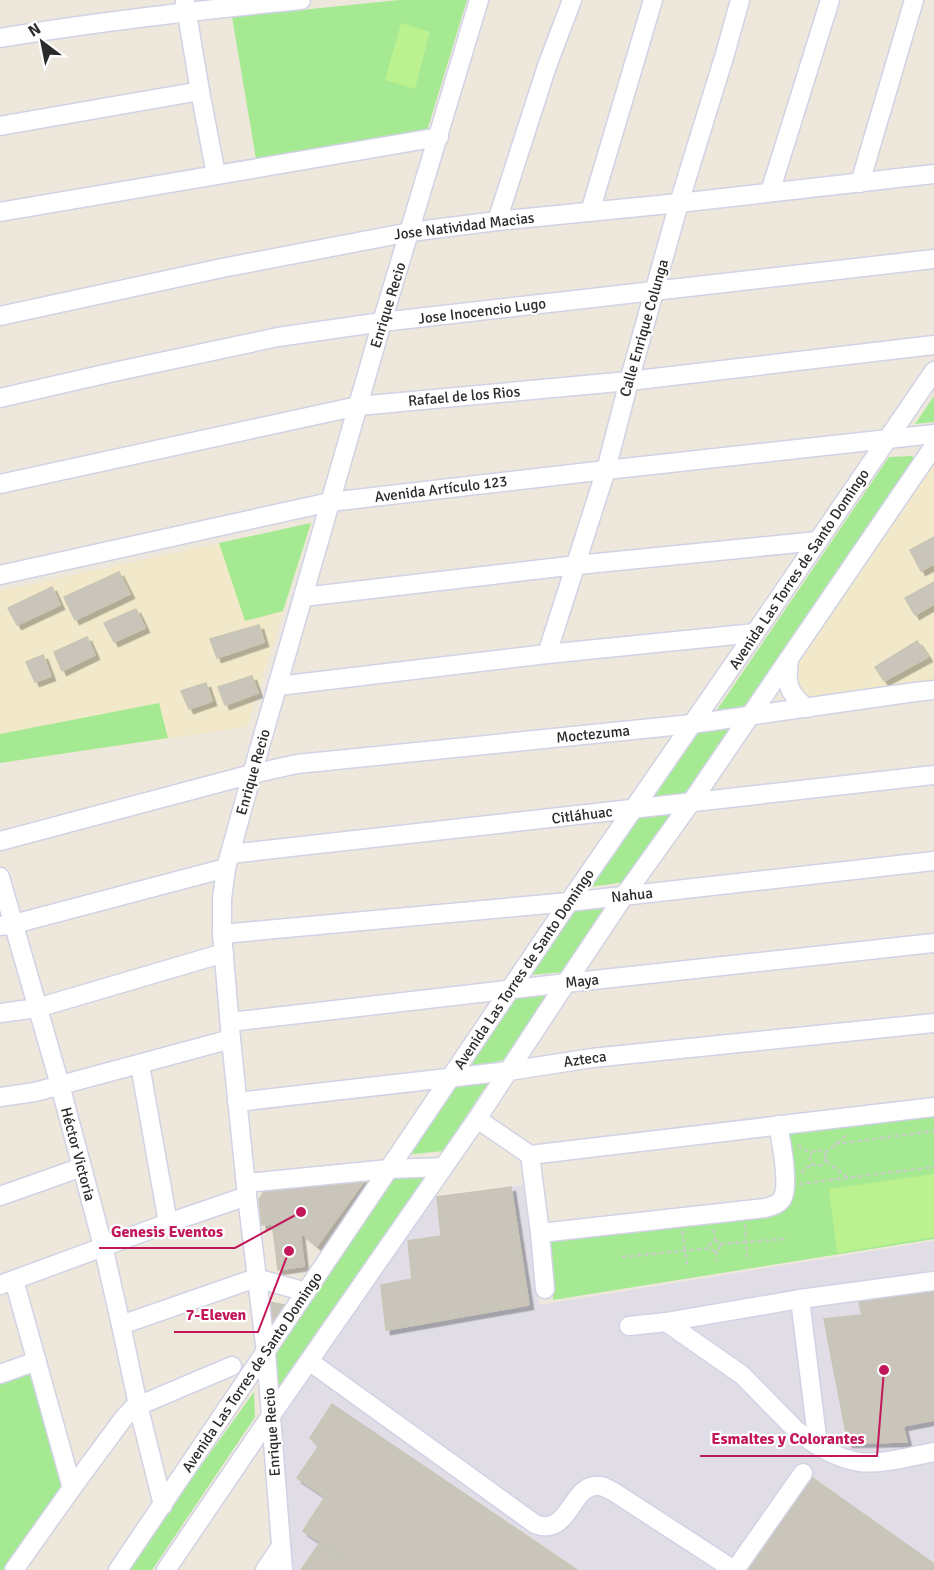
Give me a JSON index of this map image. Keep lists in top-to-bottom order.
{
  "streets": {
    "street": [
      "Jose Natividad Macias",
      "Enrique Recio",
      "Jose Inocencio Lugo",
      "Calle Enrique Colunga",
      "Rafael de los Rios",
      "Avenida Artículo 123",
      "Avenida Las Torres de Santo Domingo",
      "Moctezuma",
      "Citláhuac",
      "Nahua",
      "Maya",
      "Azteca",
      "Héctor Victoria"
    ]
  },
  "crossings": [
    ["Jose Natividad Macias", "Enrique Recio"],
    ["Jose Natividad Macias", "Calle Enrique Colunga"],
    ["Enrique Recio", "Jose Inocencio Lugo"],
    ["Enrique Recio", "Rafael de los Rios"],
    ["Enrique Recio", "Avenida Artículo 123"],
    ["Enrique Recio", "Avenida Las Torres de Santo Domingo"],
    ["Enrique Recio", "Moctezuma"],
    ["Enrique Recio", "Citláhuac"],
    ["Enrique Recio", "Nahua"],
    ["Enrique Recio", "Maya"],
    ["Enrique Recio", "Azteca"],
    ["Jose Inocencio Lugo", "Calle Enrique Colunga"],
    ["Calle Enrique Colunga", "Rafael de los Rios"],
    ["Calle Enrique Colunga", "Avenida Artículo 123"],
    ["Avenida Artículo 123", "Avenida Las Torres de Santo Domingo"],
    ["Avenida Las Torres de Santo Domingo", "Moctezuma"],
    ["Avenida Las Torres de Santo Domingo", "Citláhuac"],
    ["Avenida Las Torres de Santo Domingo", "Nahua"],
    ["Avenida Las Torres de Santo Domingo", "Maya"],
    ["Avenida Las Torres de Santo Domingo", "Azteca"],
    ["Avenida Las Torres de Santo Domingo", "Héctor Victoria"],
    ["Citláhuac", "Héctor Victoria"],
    ["Maya", "Héctor Victoria"]
  ],
  "places": ["Genesis Eventos", "7-Eleven", "Esmaltes y Colorantes"],
  "north": "top left"
}
